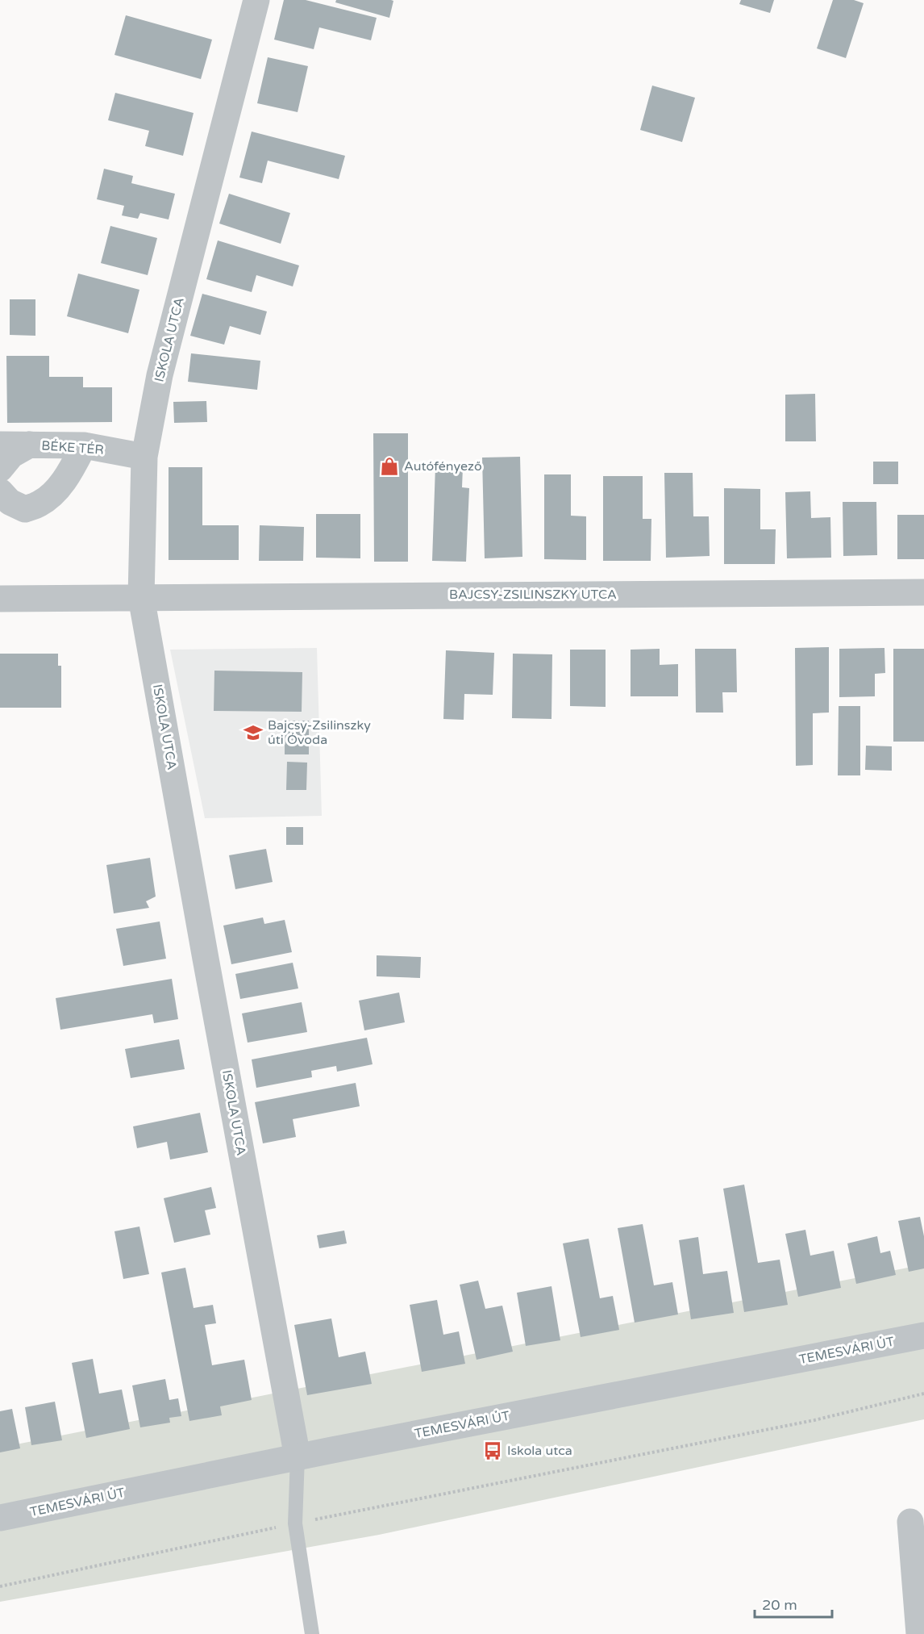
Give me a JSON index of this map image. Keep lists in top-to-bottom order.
{
  "streets": {
    "street": [
      "ISKOLA UTCA",
      "BÉKE TÉR",
      "BAJCSY-ZSILINSZKY UTCA",
      "TEMESVÁRI ÚT"
    ]
  },
  "crossings": [
    ["ISKOLA UTCA", "BÉKE TÉR"],
    ["ISKOLA UTCA", "BAJCSY-ZSILINSZKY UTCA"],
    ["ISKOLA UTCA", "TEMESVÁRI ÚT"]
  ],
  "places": {
    "shop": ["Autófényező"],
    "school or university": ["Bajcsy-Zsilinszky úti Óvoda"],
    "bus stop": ["Iskola utca"]
  },
  "scale_bar": "20 m"
}
